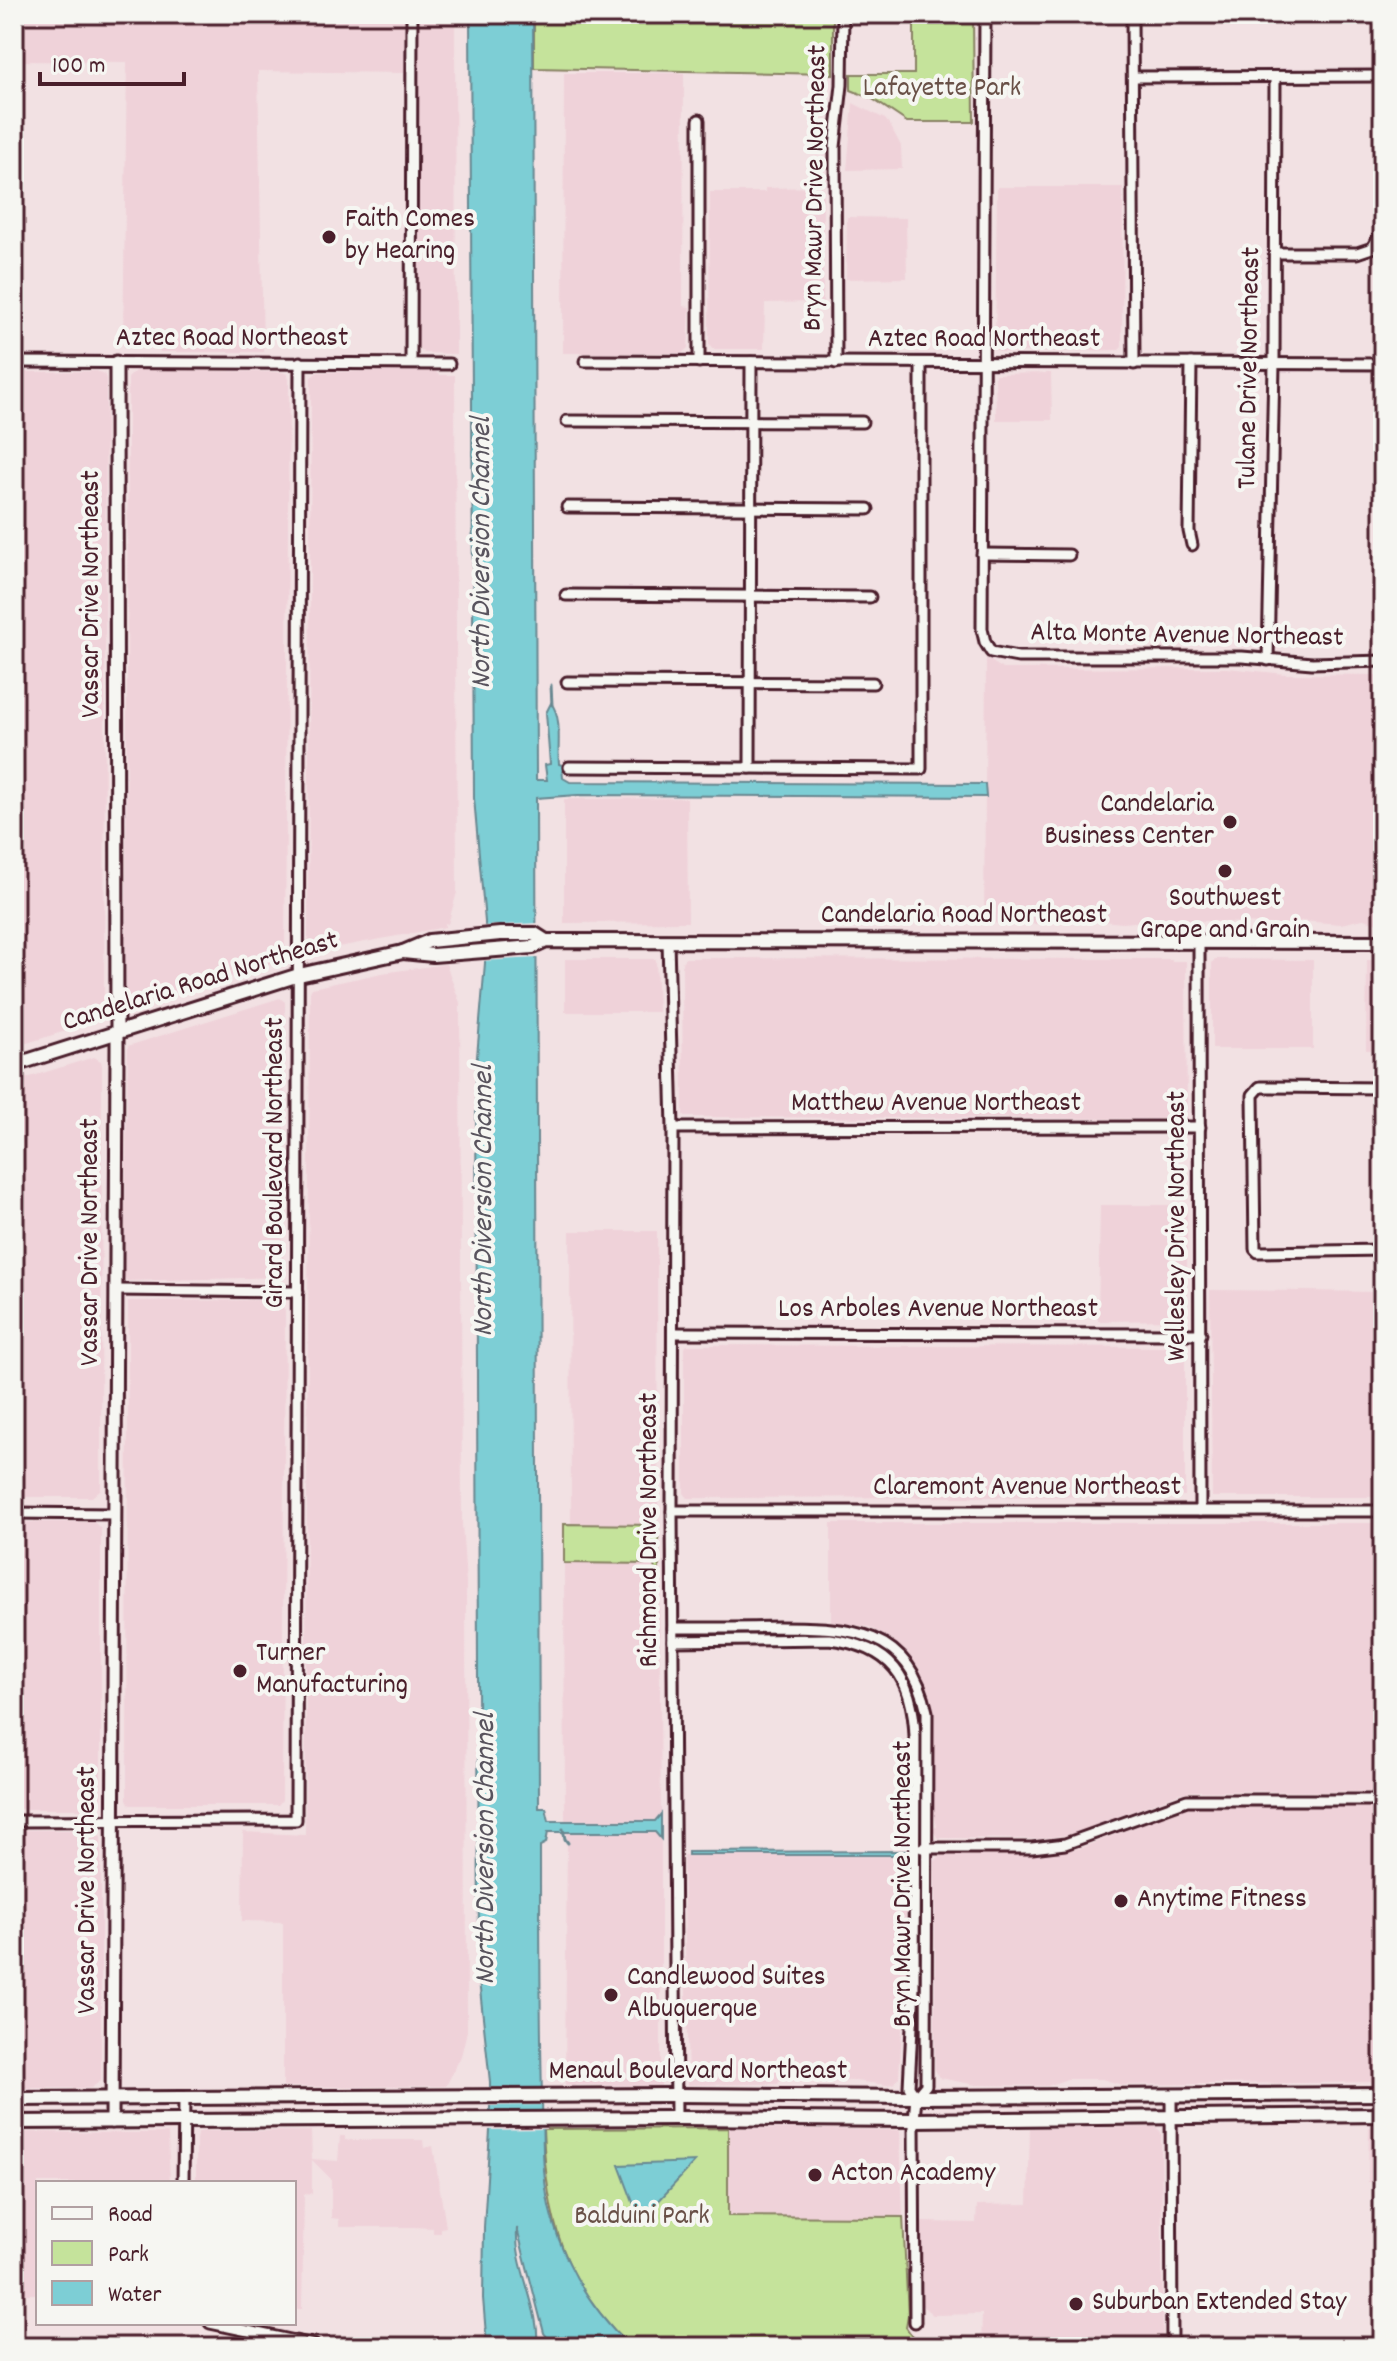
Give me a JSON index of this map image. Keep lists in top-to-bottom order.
{
  "streets": {
    "main road": ["Candelaria Road Northeast", "Menaul Boulevard Northeast"],
    "street": [
      "Bryn Mawr Drive Northeast",
      "Aztec Road Northeast",
      "Tulane Drive Northeast",
      "Vassar Drive Northeast",
      "Alta Monte Avenue Northeast",
      "Matthew Avenue Northeast",
      "Girard Boulevard Northeast",
      "Wellesley Drive Northeast",
      "Los Arboles Avenue Northeast",
      "Claremont Avenue Northeast",
      "Richmond Drive Northeast"
    ]
  },
  "crossings": [
    ["Bryn Mawr Drive Northeast", "Aztec Road Northeast"],
    ["Bryn Mawr Drive Northeast", "Richmond Drive Northeast"],
    ["Bryn Mawr Drive Northeast", "Menaul Boulevard Northeast"],
    ["Aztec Road Northeast", "Tulane Drive Northeast"],
    ["Aztec Road Northeast", "Vassar Drive Northeast"],
    ["Aztec Road Northeast", "Girard Boulevard Northeast"],
    ["Tulane Drive Northeast", "Alta Monte Avenue Northeast"],
    ["Vassar Drive Northeast", "Candelaria Road Northeast"],
    ["Vassar Drive Northeast", "Girard Boulevard Northeast"],
    ["Vassar Drive Northeast", "Menaul Boulevard Northeast"],
    ["Candelaria Road Northeast", "Girard Boulevard Northeast"],
    ["Candelaria Road Northeast", "Wellesley Drive Northeast"],
    ["Candelaria Road Northeast", "Richmond Drive Northeast"],
    ["Matthew Avenue Northeast", "Wellesley Drive Northeast"],
    ["Matthew Avenue Northeast", "Richmond Drive Northeast"],
    ["Wellesley Drive Northeast", "Los Arboles Avenue Northeast"],
    ["Wellesley Drive Northeast", "Claremont Avenue Northeast"],
    ["Los Arboles Avenue Northeast", "Richmond Drive Northeast"],
    ["Claremont Avenue Northeast", "Richmond Drive Northeast"],
    ["Richmond Drive Northeast", "Menaul Boulevard Northeast"]
  ],
  "water": ["North Diversion Channel"],
  "parks": ["Lafayette Park", "Balduini Park"],
  "places": [
    "Faith Comes by Hearing",
    "Candelaria Business Center",
    "Southwest Grape and Grain",
    "Turner Manufacturing",
    "Anytime Fitness",
    "Candlewood Suites Albuquerque",
    "Acton Academy",
    "Suburban Extended Stay"
  ],
  "legend": ["Road", "Park", "Water"],
  "scale_bar": "100 m"
}
